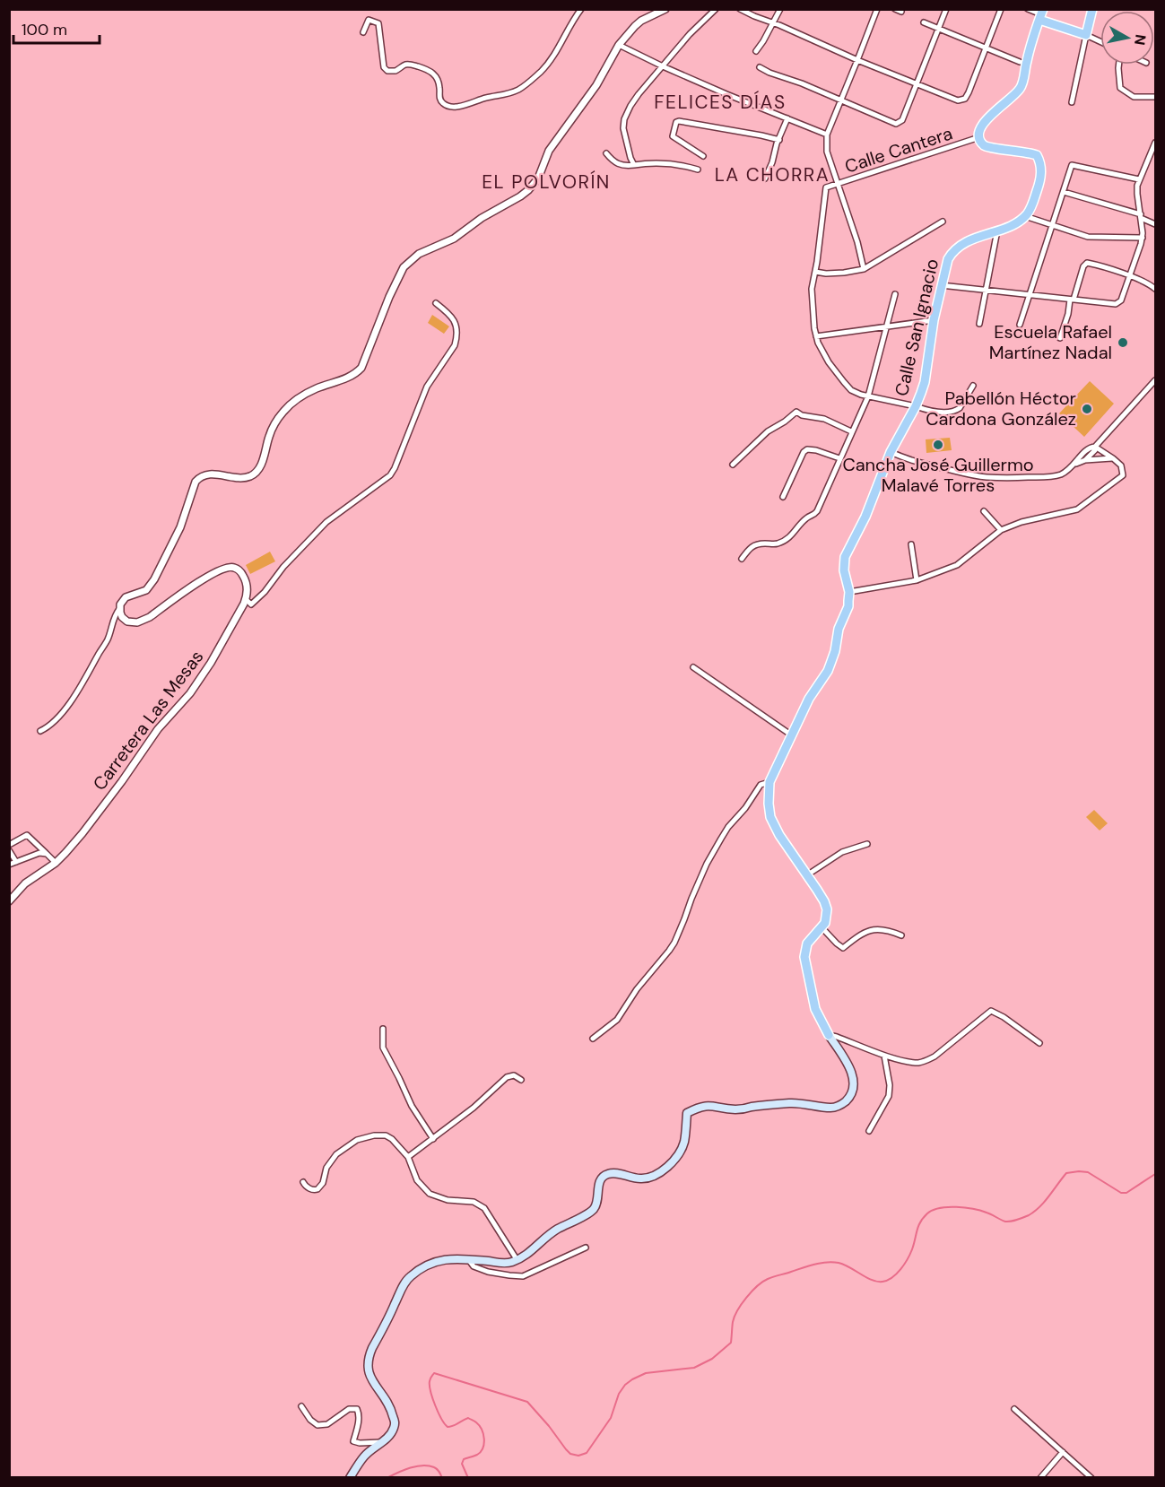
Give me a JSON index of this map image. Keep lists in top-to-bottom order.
{
  "streets": {
    "main road": ["Calle San Ignacio"],
    "street": ["Calle Cantera", "Carretera Las Mesas"]
  },
  "districts": ["FELICES DÍAS", "LA CHORRA", "EL POLVORÍN"],
  "places": ["Escuela Rafael Martínez Nadal", "Pabellón Héctor Cardona González", "Cancha José Guillermo Malavé Torres"],
  "scale_bar": "100 m",
  "north": "right"
}
